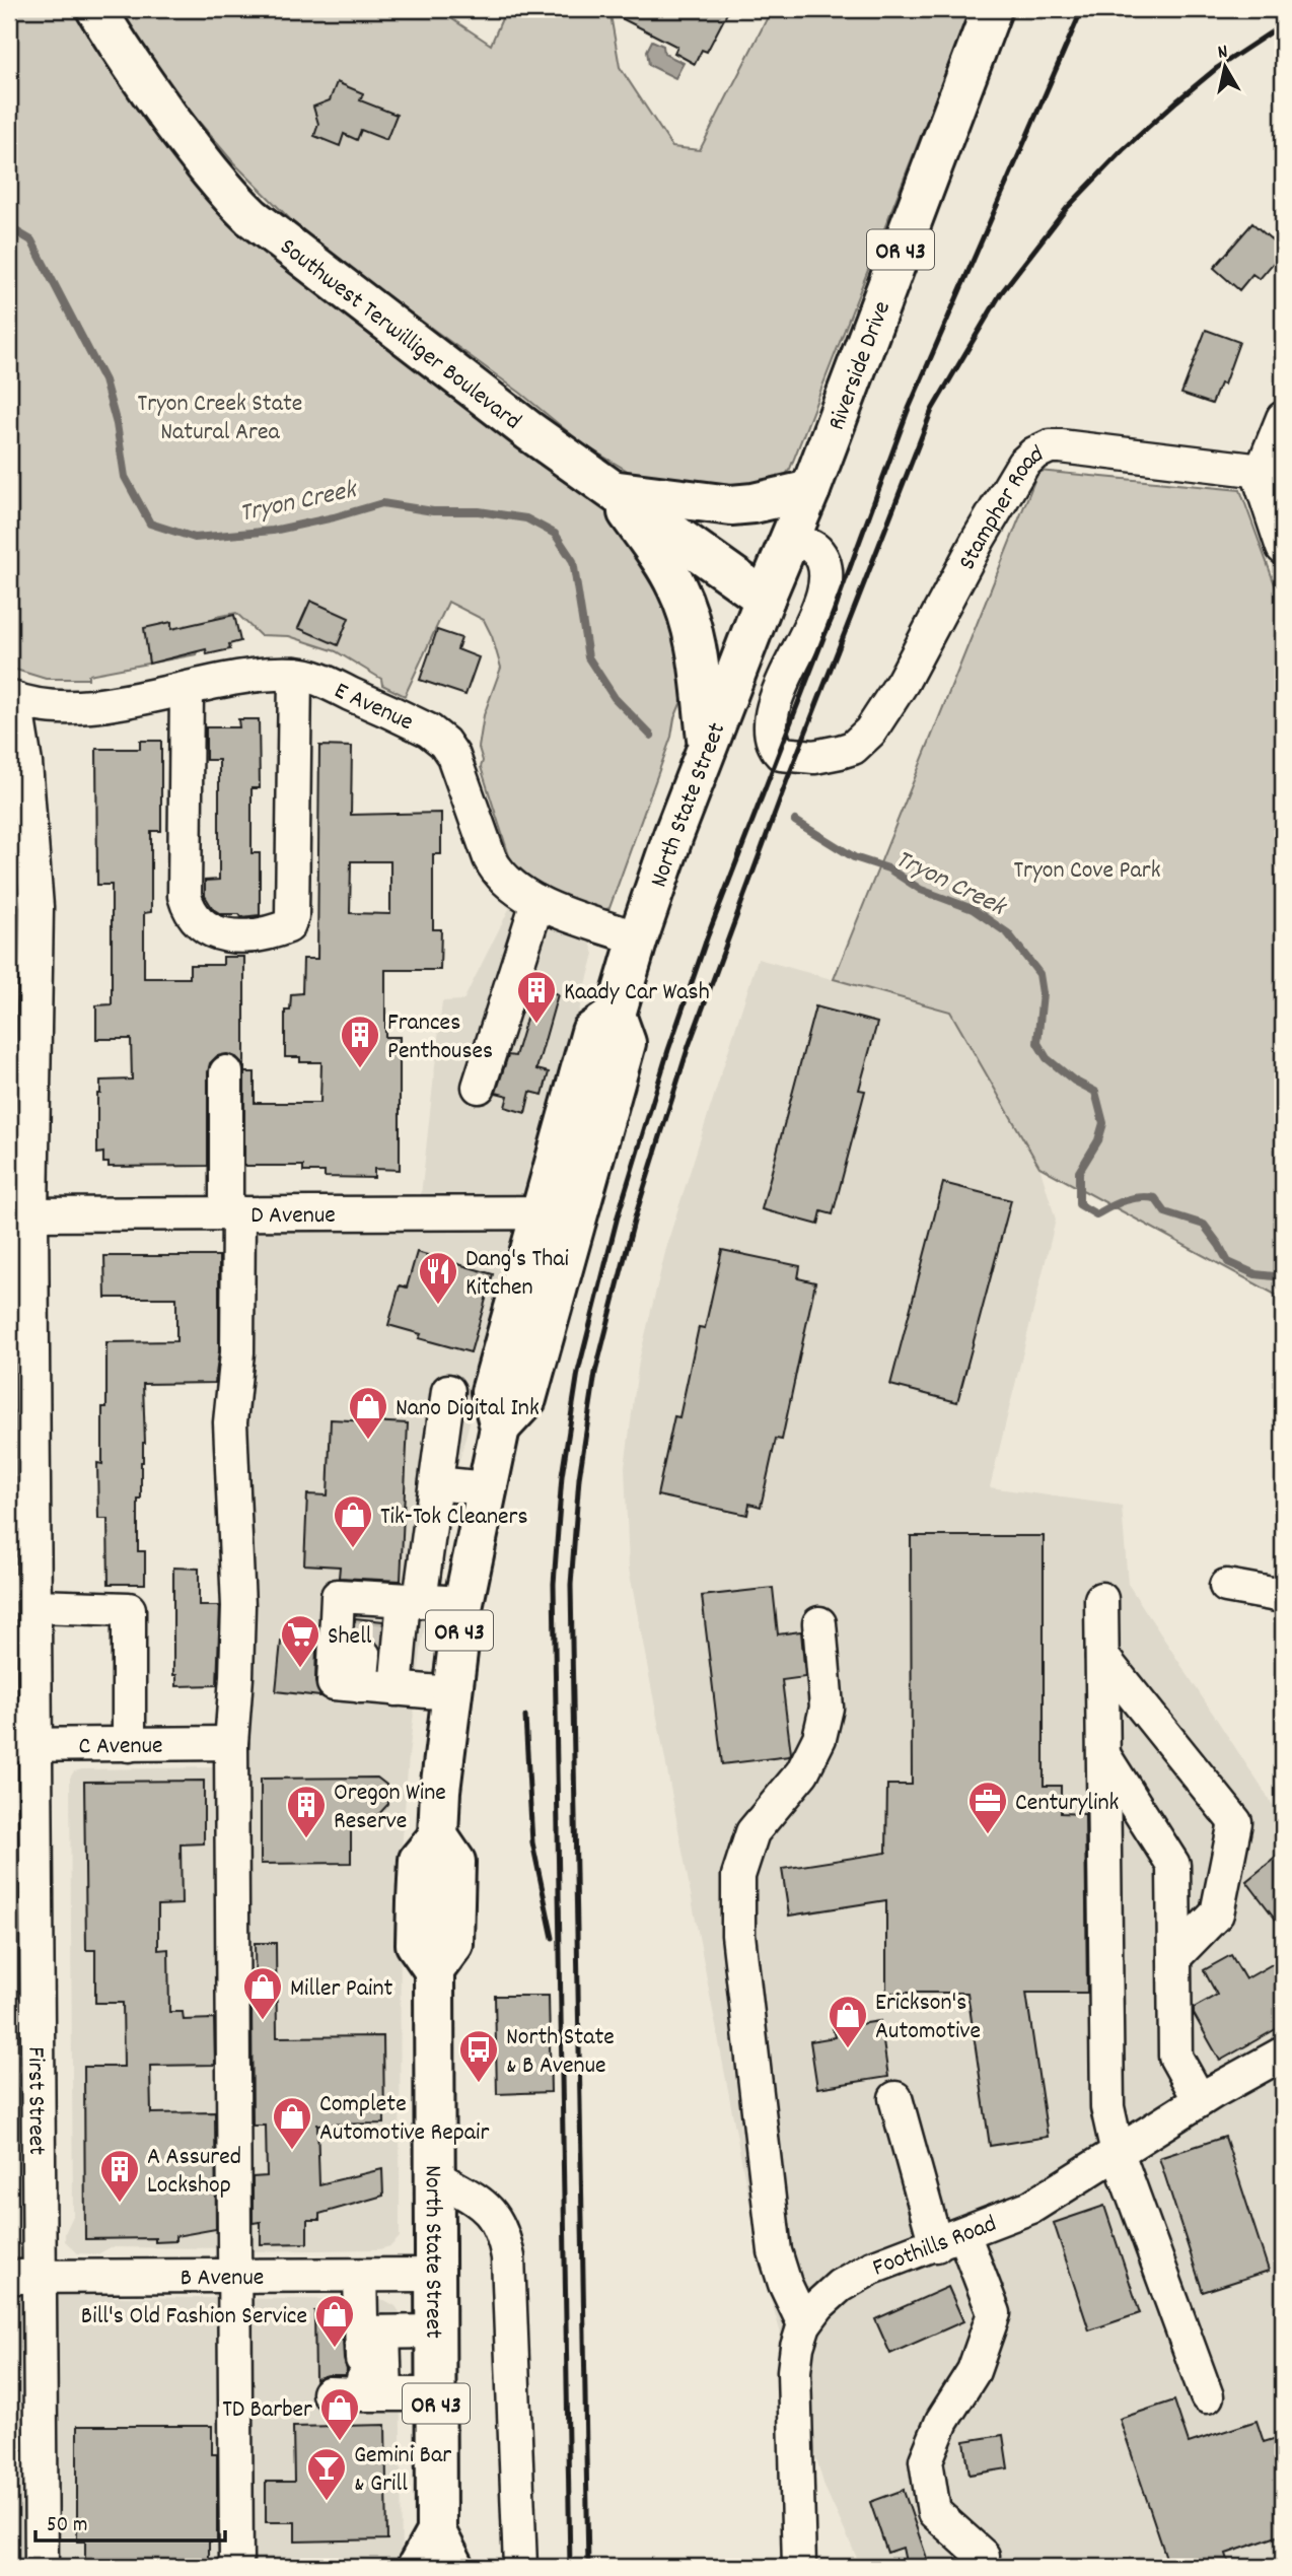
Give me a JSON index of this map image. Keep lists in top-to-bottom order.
{
  "streets": {
    "main road": [
      "OR 43",
      "Southwest Terwilliger Boulevard",
      "Riverside Drive",
      "North State Street"
    ],
    "street": [
      "Stampher Road",
      "E Avenue",
      "D Avenue",
      "C Avenue",
      "First Street",
      "Foothills Road",
      "B Avenue"
    ]
  },
  "crossings": [
    ["Southwest Terwilliger Boulevard", "Riverside Drive"],
    ["Southwest Terwilliger Boulevard", "North State Street"],
    ["Riverside Drive", "Stampher Road"],
    ["Riverside Drive", "North State Street"],
    ["E Avenue", "North State Street"],
    ["E Avenue", "First Street"],
    ["North State Street", "D Avenue"],
    ["North State Street", "B Avenue"],
    ["D Avenue", "First Street"],
    ["C Avenue", "First Street"],
    ["First Street", "B Avenue"]
  ],
  "water": ["Tryon Creek"],
  "parks": ["Tryon Creek State Natural Area", "Tryon Cove Park"],
  "places": {
    "building": [
      "Kaady Car Wash",
      "Frances Penthouses",
      "Oregon Wine Reserve",
      "A Assured Lockshop"
    ],
    "restaurant": ["Dang's Thai Kitchen"],
    "shop": [
      "Nano Digital Ink",
      "Tik-Tok Cleaners",
      "Miller Paint",
      "Erickson's Automotive",
      "Complete Automotive Repair",
      "Bill's Old Fashion Service",
      "TD Barber"
    ],
    "supermarket": ["Shell"],
    "office": ["Centurylink"],
    "bus stop": ["North State & B Avenue"],
    "bar": ["Gemini Bar & Grill"]
  },
  "scale_bar": "50 m",
  "north": "top"
}
